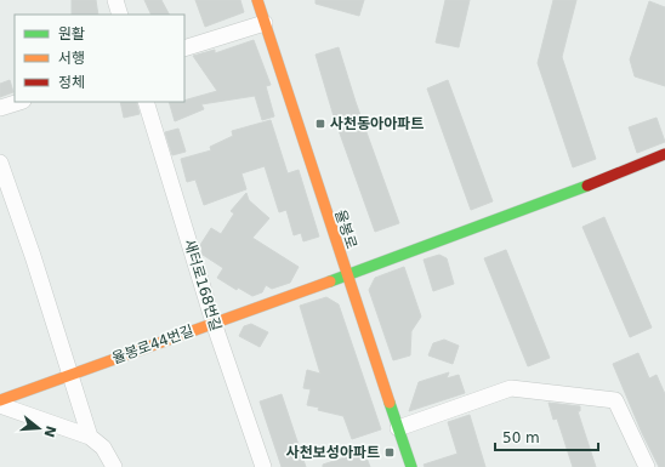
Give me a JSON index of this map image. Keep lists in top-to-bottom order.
{
  "streets": {
    "street": ["율봉로", "새터로168번길", "율봉로44번길"]
  },
  "crossings": [
    ["율봉로", "율봉로44번길"],
    ["새터로168번길", "율봉로44번길"]
  ],
  "places": {
    "transit": ["사천동아아파트", "사천보성아파트"]
  },
  "legend": ["원활", "서행", "정체"],
  "scale_bar": "50 m",
  "north": "right"
}
